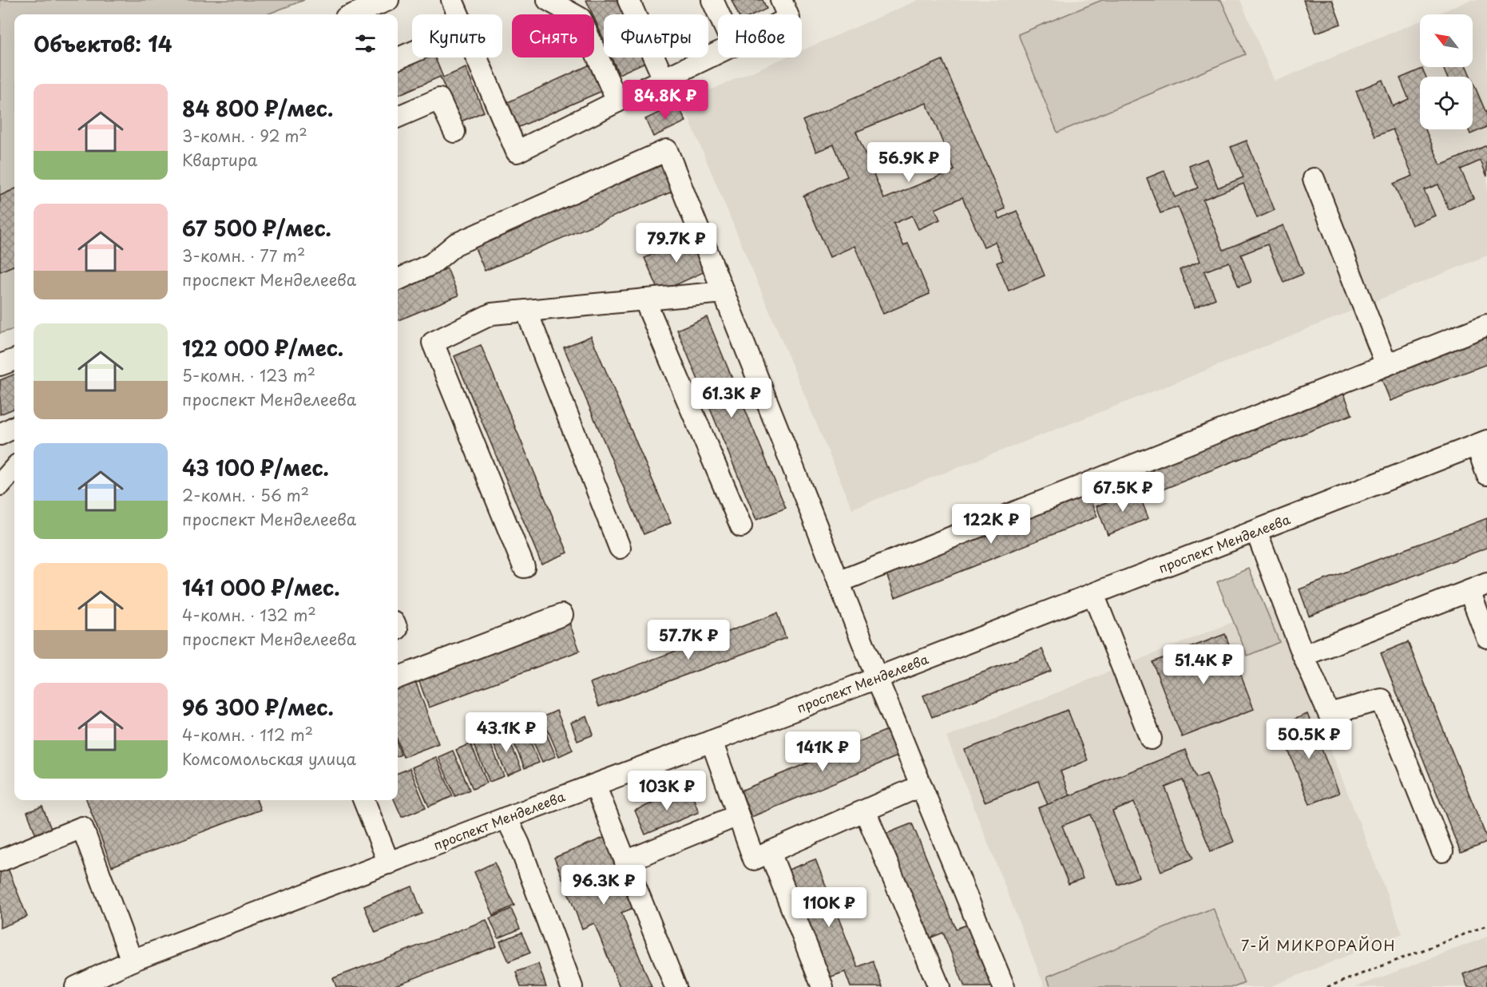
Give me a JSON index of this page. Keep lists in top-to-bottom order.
{
  "streets": {
    "street": ["проспект Менделеева"]
  },
  "districts": ["7-Й МИКРОРАЙОН"],
  "north": "top left",
  "page": {
    "chip": [
      "Купить",
      "Снять",
      "Фильтры",
      "Новое"
    ],
    "heading": "Объектов: 14",
    "list": [
      {
        "name": "84 800 ₽/мес.",
        "note": "3-комн. · 92 m² · Квартира"
      },
      {
        "name": "67 500 ₽/мес.",
        "note": "3-комн. · 77 m² · проспект Менделеева"
      },
      {
        "name": "122 000 ₽/мес.",
        "note": "5-комн. · 123 m² · проспект Менделеева"
      },
      {
        "name": "43 100 ₽/мес.",
        "note": "2-комн. · 56 m² · проспект Менделеева"
      },
      {
        "name": "141 000 ₽/мес.",
        "note": "4-комн. · 132 m² · проспект Менделеева"
      },
      {
        "name": "96 300 ₽/мес.",
        "note": "4-комн. · 112 m² · Комсомольская улица"
      }
    ],
    "price": [
      "84.8K ₽",
      "56.9K ₽",
      "79.7K ₽",
      "61.3K ₽",
      "67.5K ₽",
      "122K ₽",
      "57.7K ₽",
      "51.4K ₽",
      "43.1K ₽",
      "50.5K ₽",
      "141K ₽",
      "103K ₽",
      "96.3K ₽",
      "110K ₽"
    ]
  }
}
